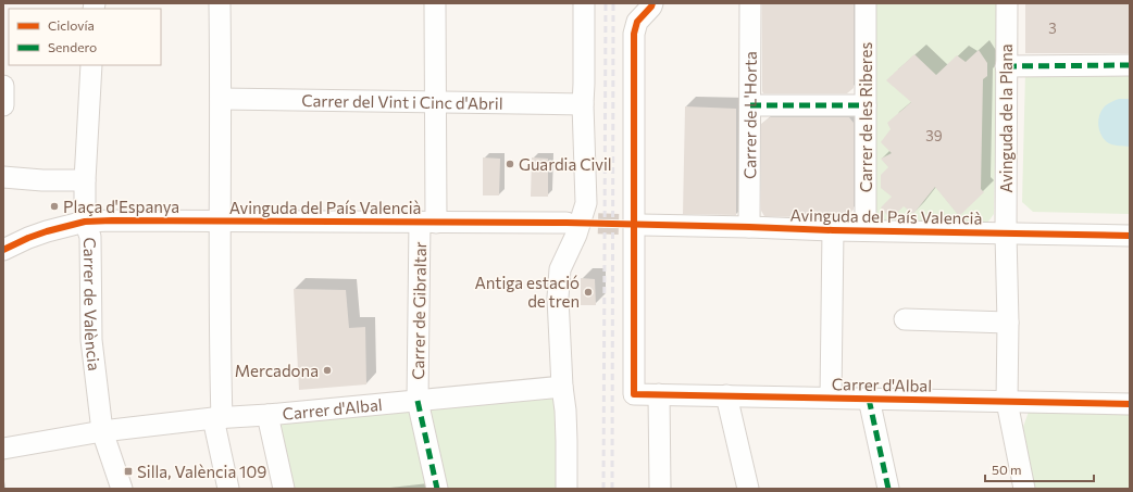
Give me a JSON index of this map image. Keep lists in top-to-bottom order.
{
  "streets": {
    "street": [
      "Carrer del Vint i Cinc d'Abril",
      "Carrer de L'Horta",
      "Carrer de les Riberes",
      "Avinguda de la Plana",
      "Avinguda del País Valencià",
      "Carrer de València",
      "Carrer de Gibraltar",
      "Carrer d'Albal"
    ]
  },
  "crossings": [
    ["Carrer del Vint i Cinc d'Abril", "Carrer de Gibraltar"],
    ["Carrer de L'Horta", "Avinguda del País Valencià"],
    ["Carrer de les Riberes", "Avinguda del País Valencià"],
    ["Avinguda de la Plana", "Avinguda del País Valencià"],
    ["Avinguda de la Plana", "Carrer d'Albal"],
    ["Avinguda del País Valencià", "Carrer de València"],
    ["Avinguda del País Valencià", "Carrer de Gibraltar"],
    ["Avinguda del País Valencià", "Carrer d'Albal"],
    ["Carrer de València", "Carrer d'Albal"],
    ["Carrer de Gibraltar", "Carrer d'Albal"]
  ],
  "places": {
    "other": [
      "Guardia Civil",
      "Plaça d'Espanya",
      "Antiga estació de tren",
      "Mercadona"
    ],
    "transit": ["Silla, València 109"]
  },
  "house_numbers": ["3", "39"],
  "legend": ["Ciclovía", "Sendero"],
  "scale_bar": "50 m"
}
